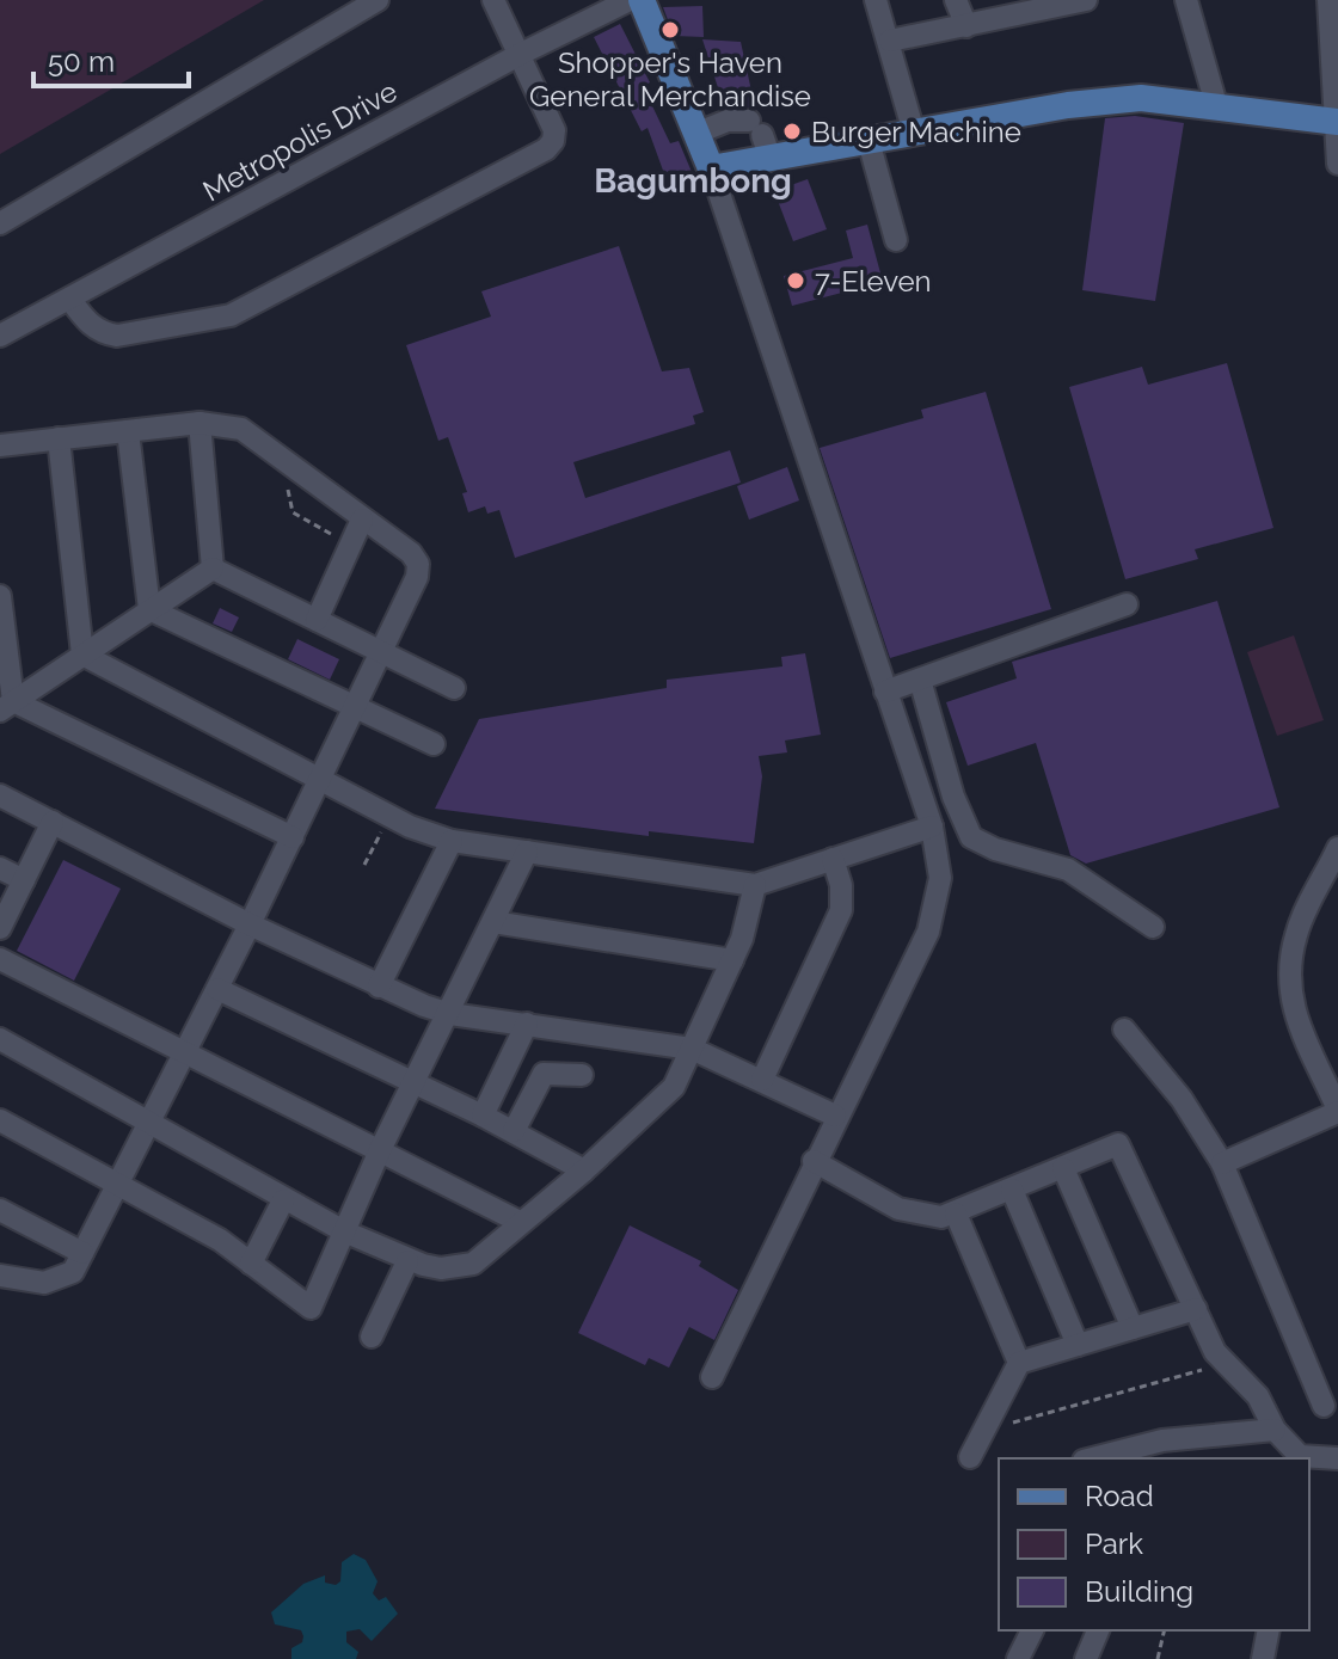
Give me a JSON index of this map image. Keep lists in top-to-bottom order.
{
  "streets": {
    "street": ["Metropolis Drive"]
  },
  "districts": ["Bagumbong"],
  "places": ["Shopper's Haven General Merchandise", "Burger Machine", "7-Eleven"],
  "legend": ["Road", "Park", "Building"],
  "scale_bar": "50 m"
}
